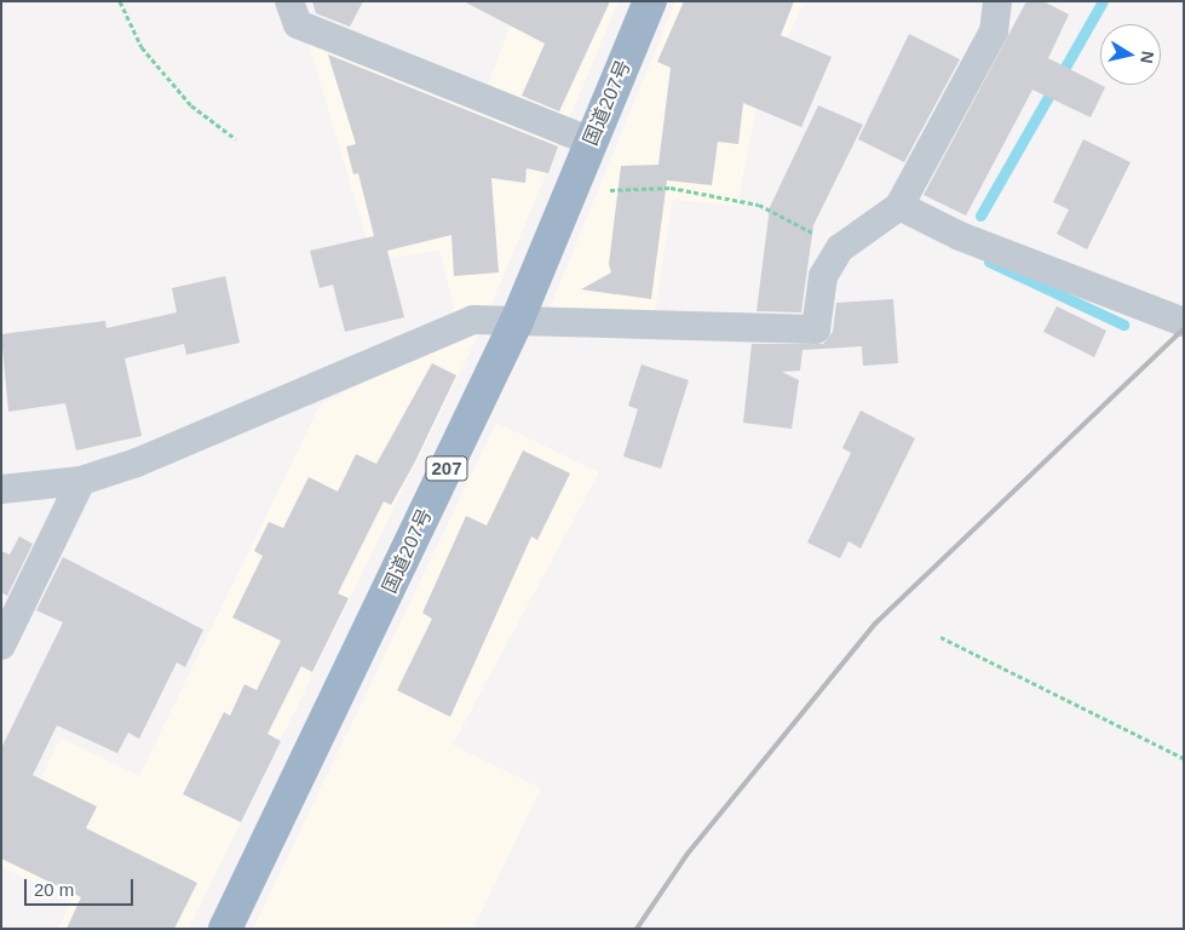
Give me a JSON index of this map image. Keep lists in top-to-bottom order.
{
  "streets": {
    "highway": ["国道207号", "207"]
  },
  "scale_bar": "20 m",
  "north": "right"
}
